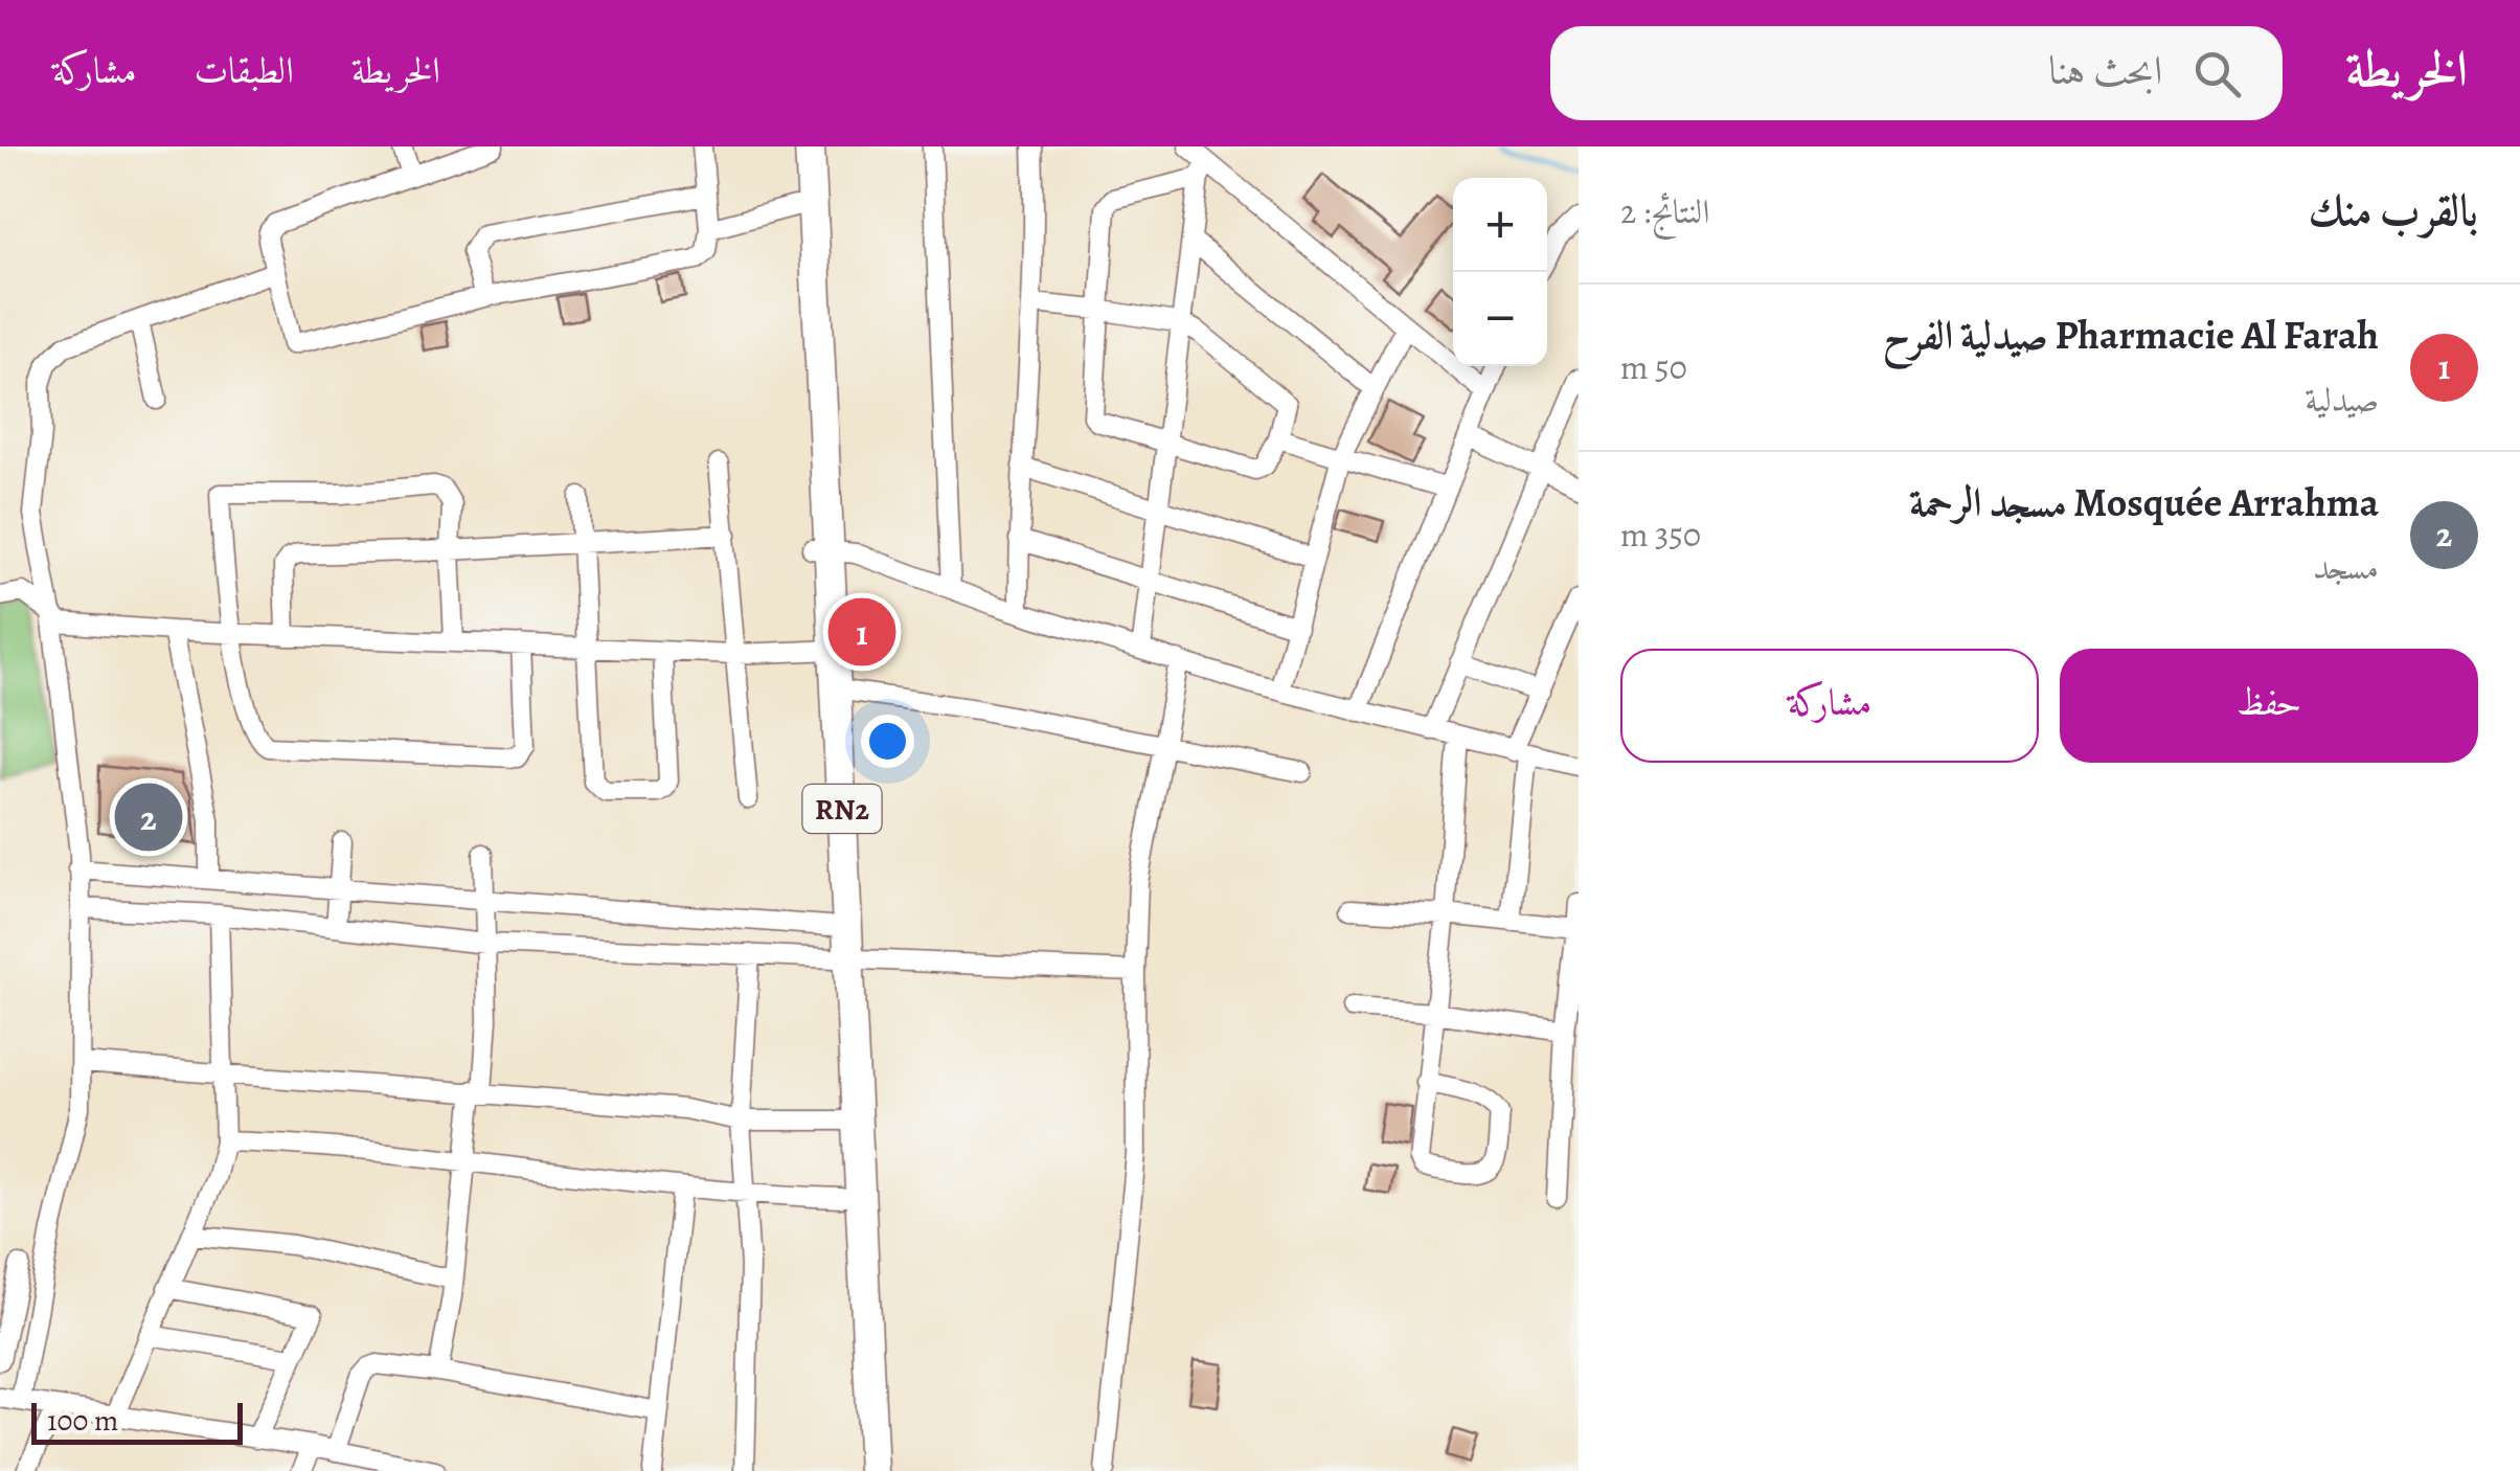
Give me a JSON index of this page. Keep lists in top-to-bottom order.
{
  "streets": {
    "highway": ["RN2"]
  },
  "scale_bar": "100 m",
  "page": {
    "header": "الخريطة",
    "search": "ابحث هنا",
    "nav": ["الخريطة", "الطبقات", "مشاركة"],
    "heading": ["بالقرب منك", "النتائج: 2"],
    "map_buttons": ["+", "−"],
    "list": [
      {
        "mark": "1",
        "name": "Pharmacie Al Farah صيدلية الفرح",
        "note": "صيدلية",
        "value": "50 m"
      },
      {
        "mark": "2",
        "name": "Mosquée Arrahma مسجد الرحمة",
        "note": "مسجد",
        "value": "350 m"
      }
    ],
    "pins": ["1", "2"],
    "buttons": ["حفظ", "مشاركة"],
    "scale": "100 m"
  }
}
